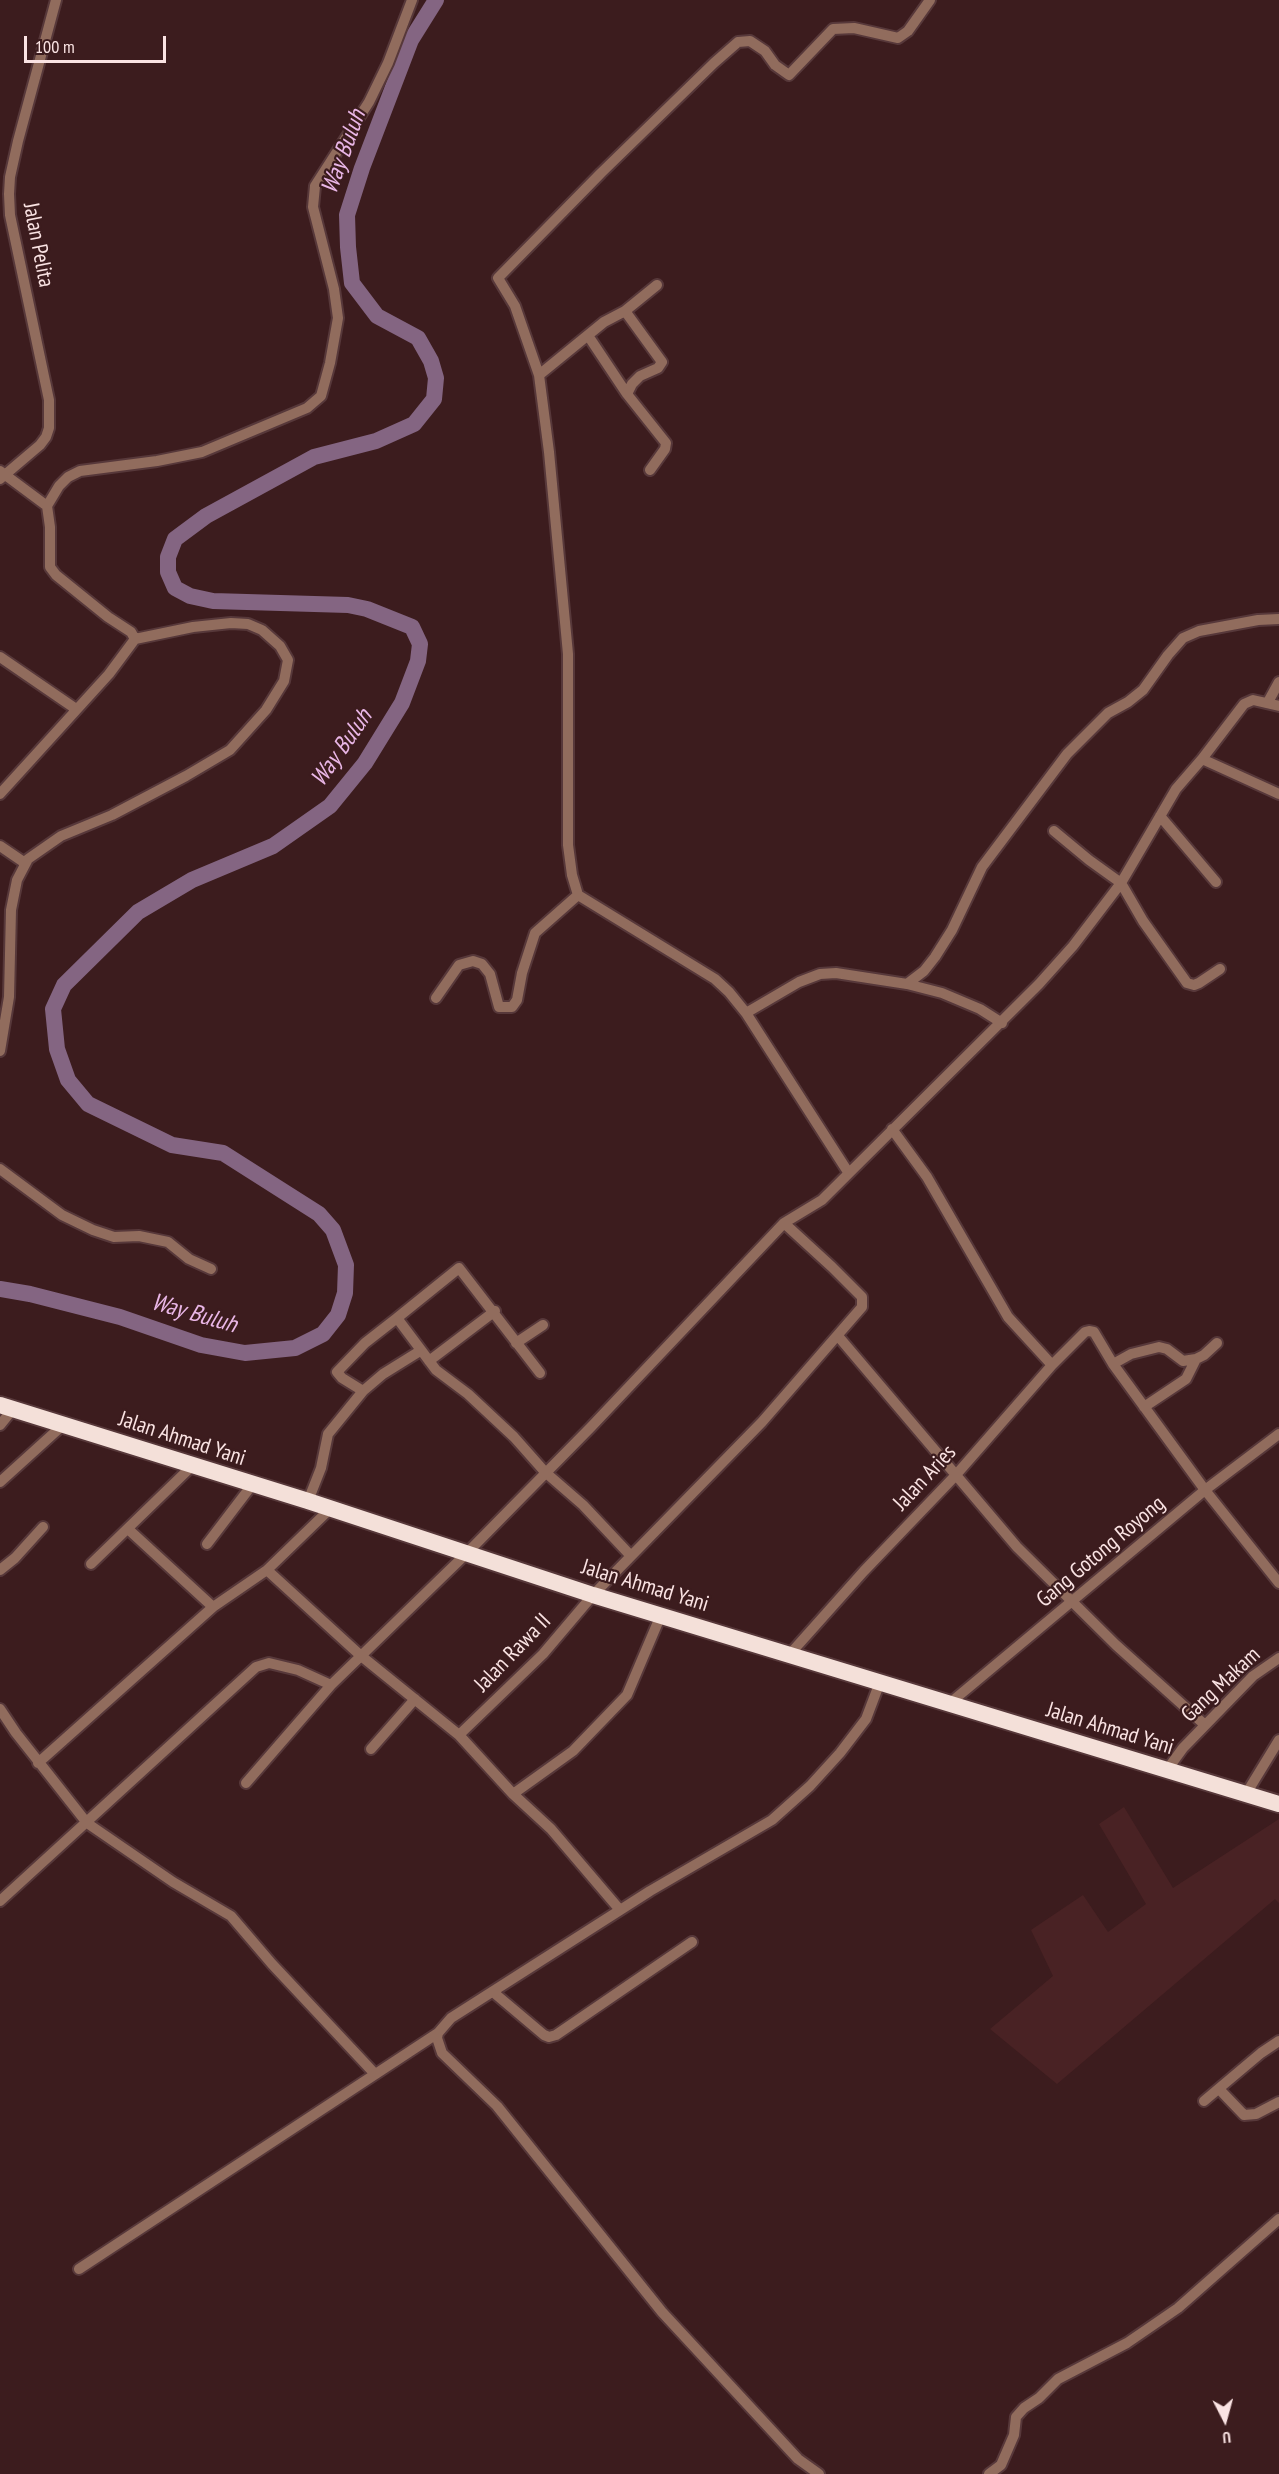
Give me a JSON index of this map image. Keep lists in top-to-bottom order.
{
  "streets": {
    "highway": ["Jalan Ahmad Yani"],
    "street": [
      "Jalan Pelita",
      "Jalan Aries",
      "Gang Gotong Royong",
      "Jalan Rawa II",
      "Gang Makam"
    ]
  },
  "crossings": [
    ["Jalan Ahmad Yani", "Jalan Aries"],
    ["Jalan Ahmad Yani", "Gang Gotong Royong"],
    ["Jalan Ahmad Yani", "Jalan Rawa II"],
    ["Jalan Ahmad Yani", "Gang Makam"]
  ],
  "water": ["Way Buluh"],
  "scale_bar": "100 m",
  "north": "bottom"
}
